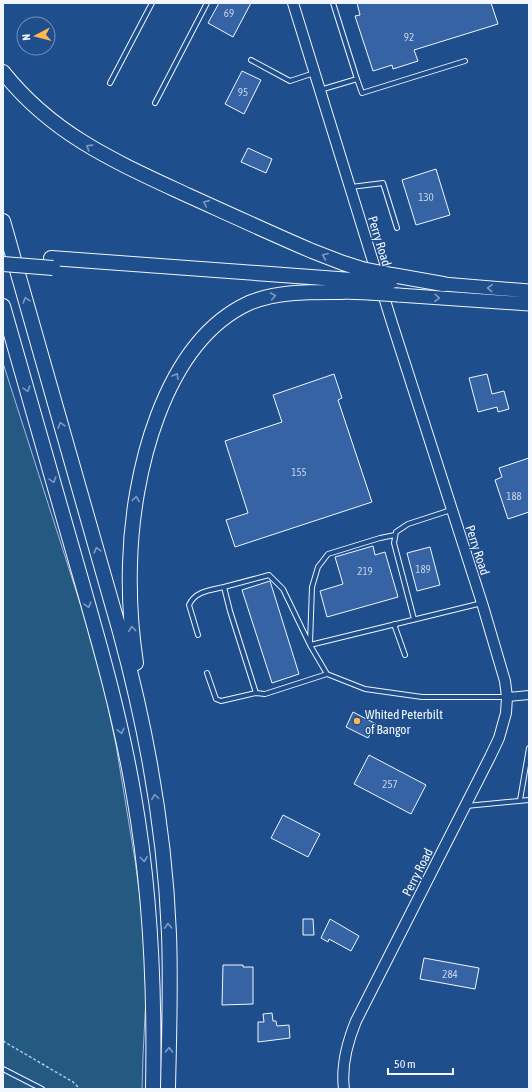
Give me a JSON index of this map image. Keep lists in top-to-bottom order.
{
  "streets": {
    "street": ["Perry Road"]
  },
  "places": ["Whited Peterbilt of Bangor"],
  "house_numbers": [
    "69",
    "92",
    "95",
    "130",
    "155",
    "188",
    "189",
    "219",
    "257",
    "284"
  ],
  "scale_bar": "50 m",
  "north": "left"
}
